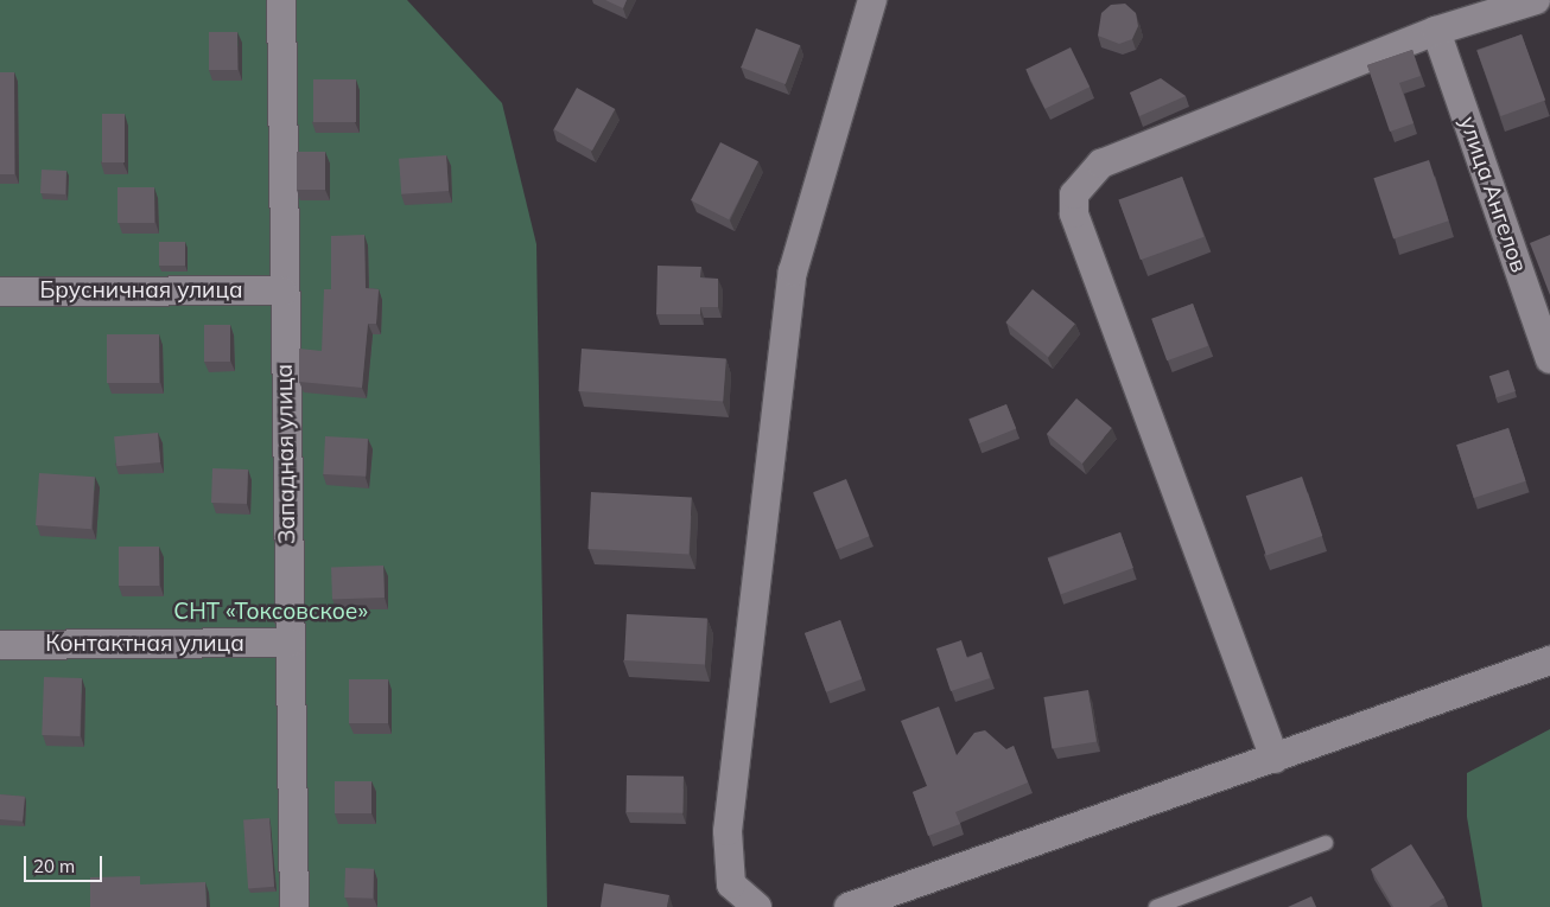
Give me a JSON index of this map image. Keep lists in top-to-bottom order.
{
  "streets": {
    "street": [
      "улица Ангелов",
      "Брусничная улица",
      "Западная улица",
      "Контактная улица"
    ]
  },
  "crossings": [
    ["Брусничная улица", "Западная улица"],
    ["Западная улица", "Контактная улица"]
  ],
  "parks": ["СНТ «Токсовское»"],
  "scale_bar": "20 m"
}
